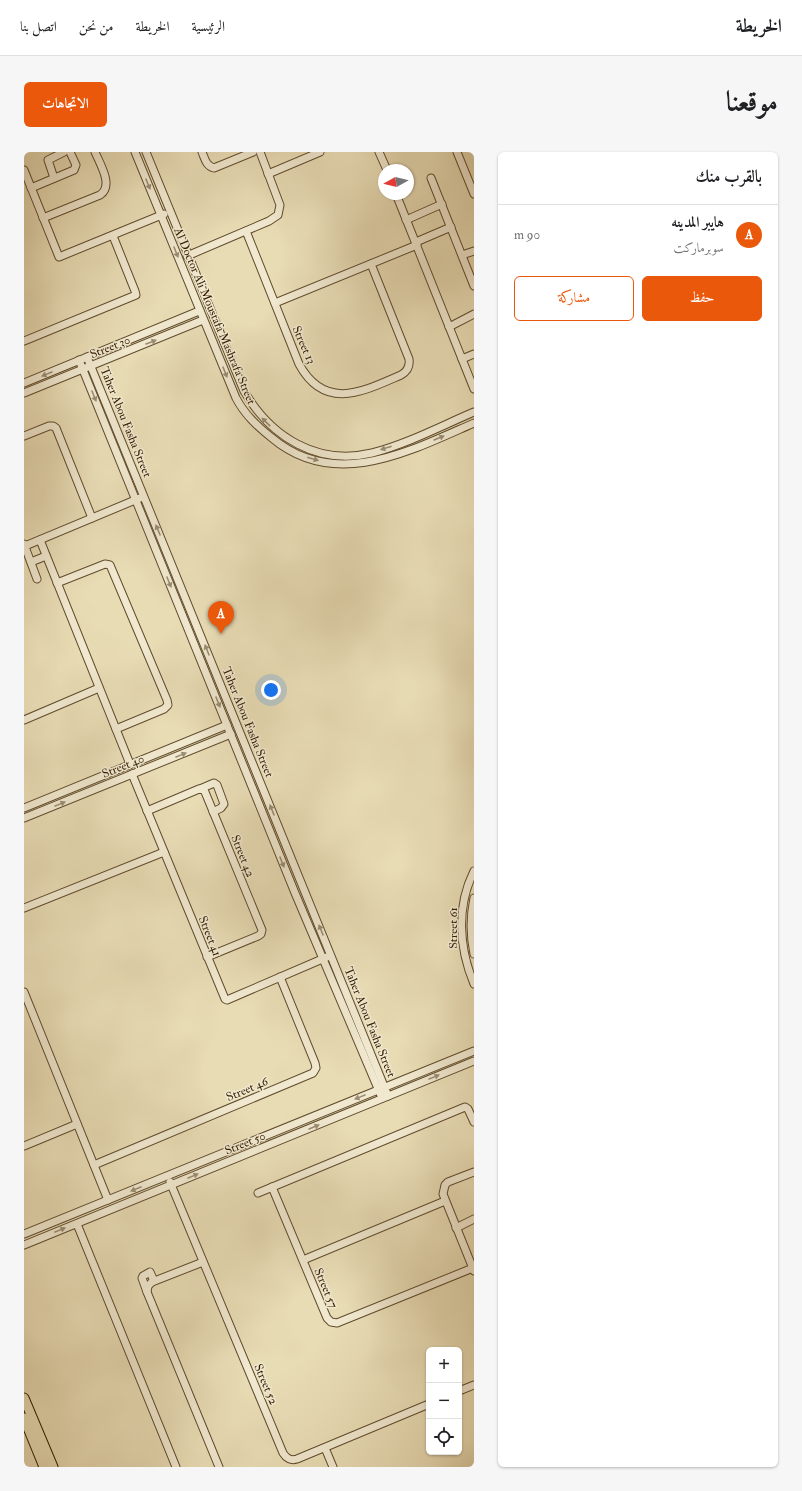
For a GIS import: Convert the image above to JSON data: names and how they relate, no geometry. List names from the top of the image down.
{
  "streets": {
    "street": [
      "Al Doctor Ali Moustafa Mashrafa Street",
      "Street 13",
      "Street 30",
      "Taher Abou Fasha Street",
      "Street 40",
      "Street 42",
      "Street 61",
      "Street 41",
      "Street 46",
      "Street 50",
      "Street 57",
      "Street 52"
    ]
  },
  "crossings": [
    ["Al Doctor Ali Moustafa Mashrafa Street", "Street 30"],
    ["Street 30", "Taher Abou Fasha Street"],
    ["Taher Abou Fasha Street", "Street 40"],
    ["Taher Abou Fasha Street", "Street 41"],
    ["Taher Abou Fasha Street", "Street 50"],
    ["Street 40", "Street 41"],
    ["Street 42", "Street 41"],
    ["Street 41", "Street 46"],
    ["Street 50", "Street 52"]
  ],
  "north": "left",
  "page": {
    "header": "الخريطة",
    "nav": [
      "الرئيسية",
      "الخريطة",
      "من نحن",
      "اتصل بنا"
    ],
    "title": "موقعنا",
    "buttons": [
      "الاتجاهات",
      ["حفظ", "مشاركة"]
    ],
    "heading": "بالقرب منك",
    "list": [
      {
        "mark": "A",
        "name": "هايبر المدينه",
        "note": "سوبرماركت",
        "value": "90 m"
      }
    ],
    "pins": "A",
    "map_buttons": ["+", "−"]
  }
}
